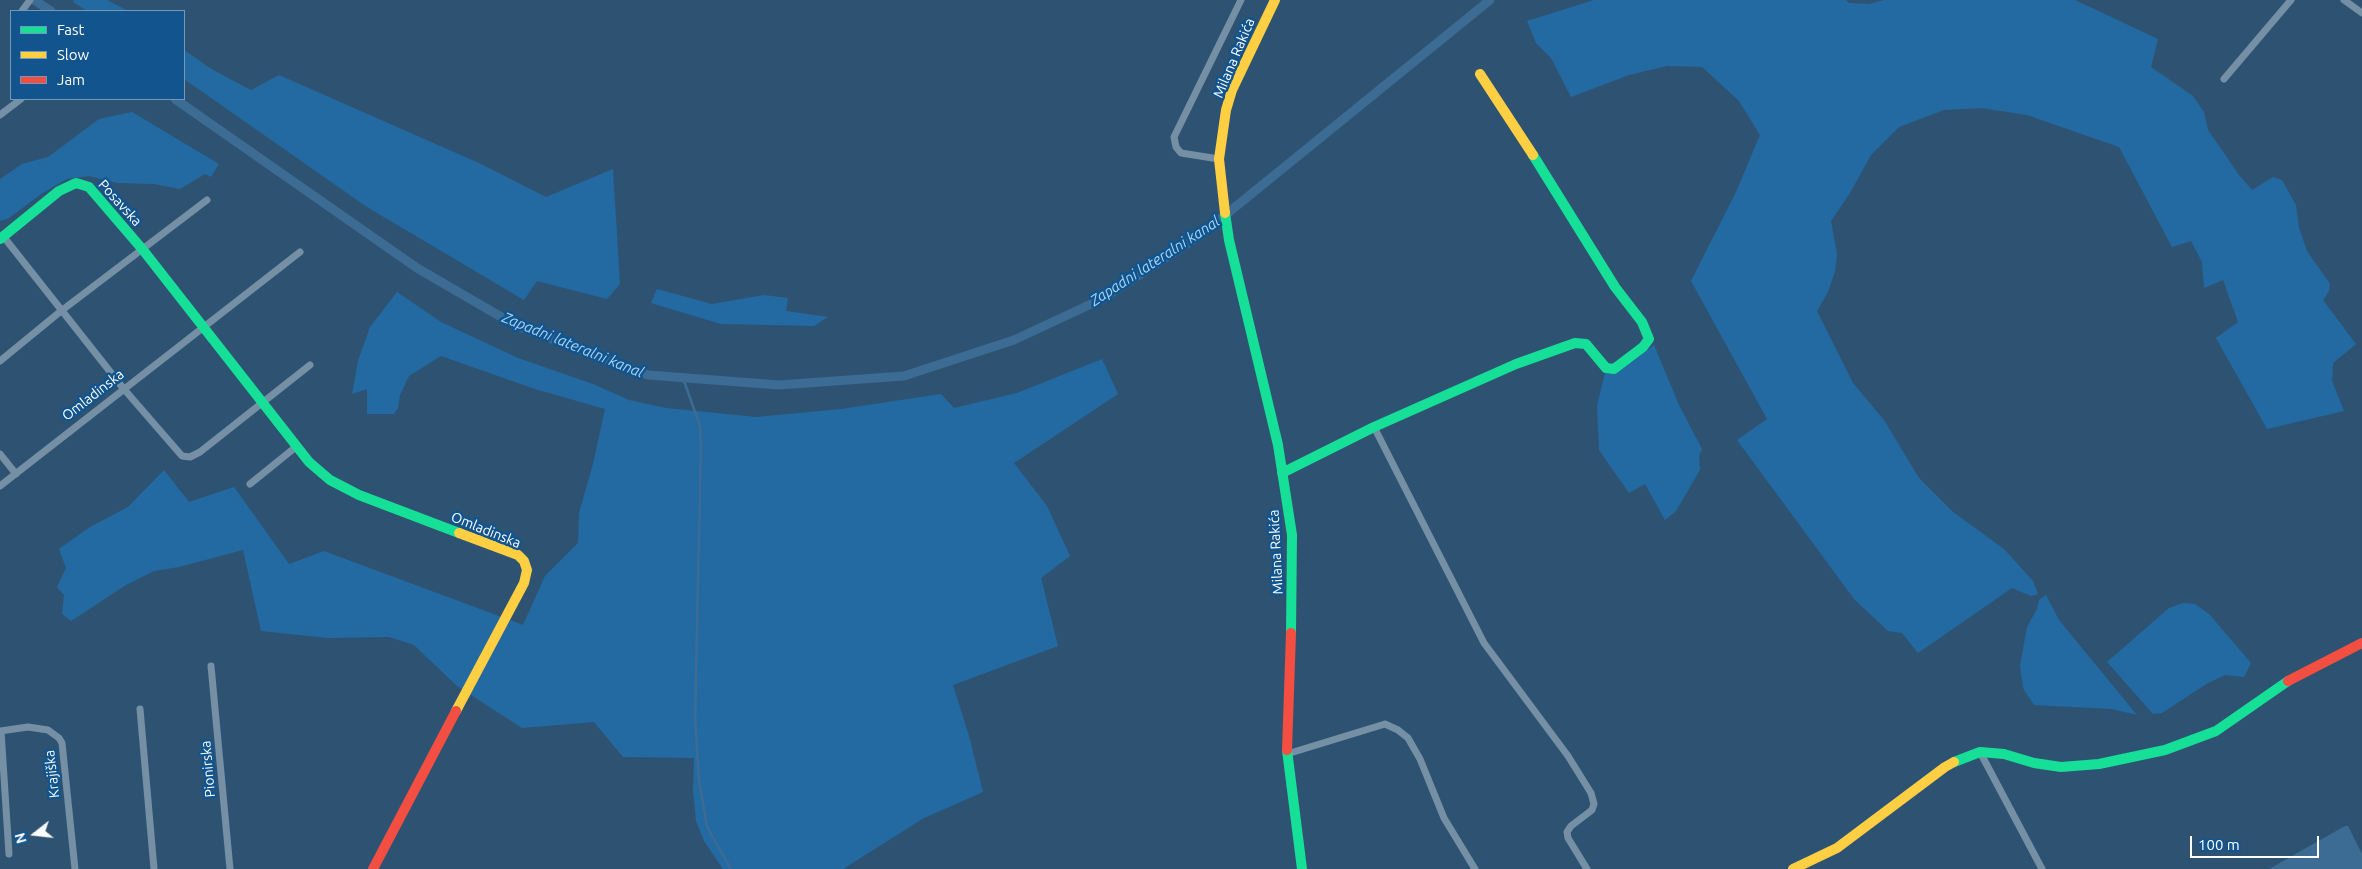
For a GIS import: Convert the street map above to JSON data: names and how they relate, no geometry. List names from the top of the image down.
{
  "streets": {
    "street": [
      "Milana Rakića",
      "Posavska",
      "Omladinska",
      "Pionirska",
      "Krajiška"
    ]
  },
  "crossings": [
    ["Posavska", "Omladinska"]
  ],
  "water": ["Zapadni lateralni kanal"],
  "legend": ["Fast", "Slow", "Jam"],
  "scale_bar": "100 m",
  "north": "left"
}
